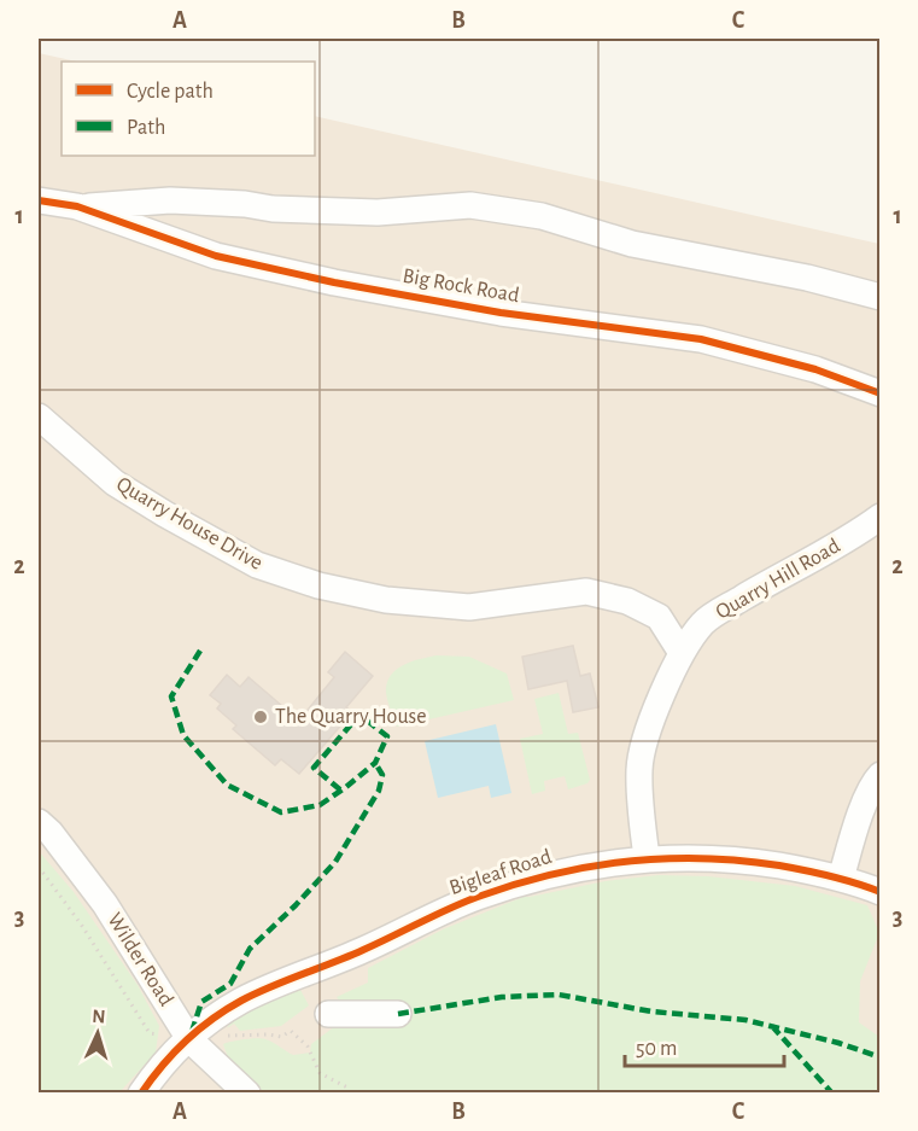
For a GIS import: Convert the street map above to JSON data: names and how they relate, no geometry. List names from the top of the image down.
{
  "streets": {
    "street": [
      "Big Rock Road",
      "Quarry House Drive",
      "Quarry Hill Road",
      "Bigleaf Road",
      "Wilder Road"
    ]
  },
  "crossings": [
    ["Quarry House Drive", "Quarry Hill Road"],
    ["Quarry Hill Road", "Bigleaf Road"],
    ["Bigleaf Road", "Wilder Road"]
  ],
  "places": ["The Quarry House"],
  "legend": ["Cycle path", "Path"],
  "scale_bar": "50 m",
  "north": "top",
  "grid": {
    "columns": ["A", "B", "C"],
    "rows": ["1", "2", "3"]
  }
}
